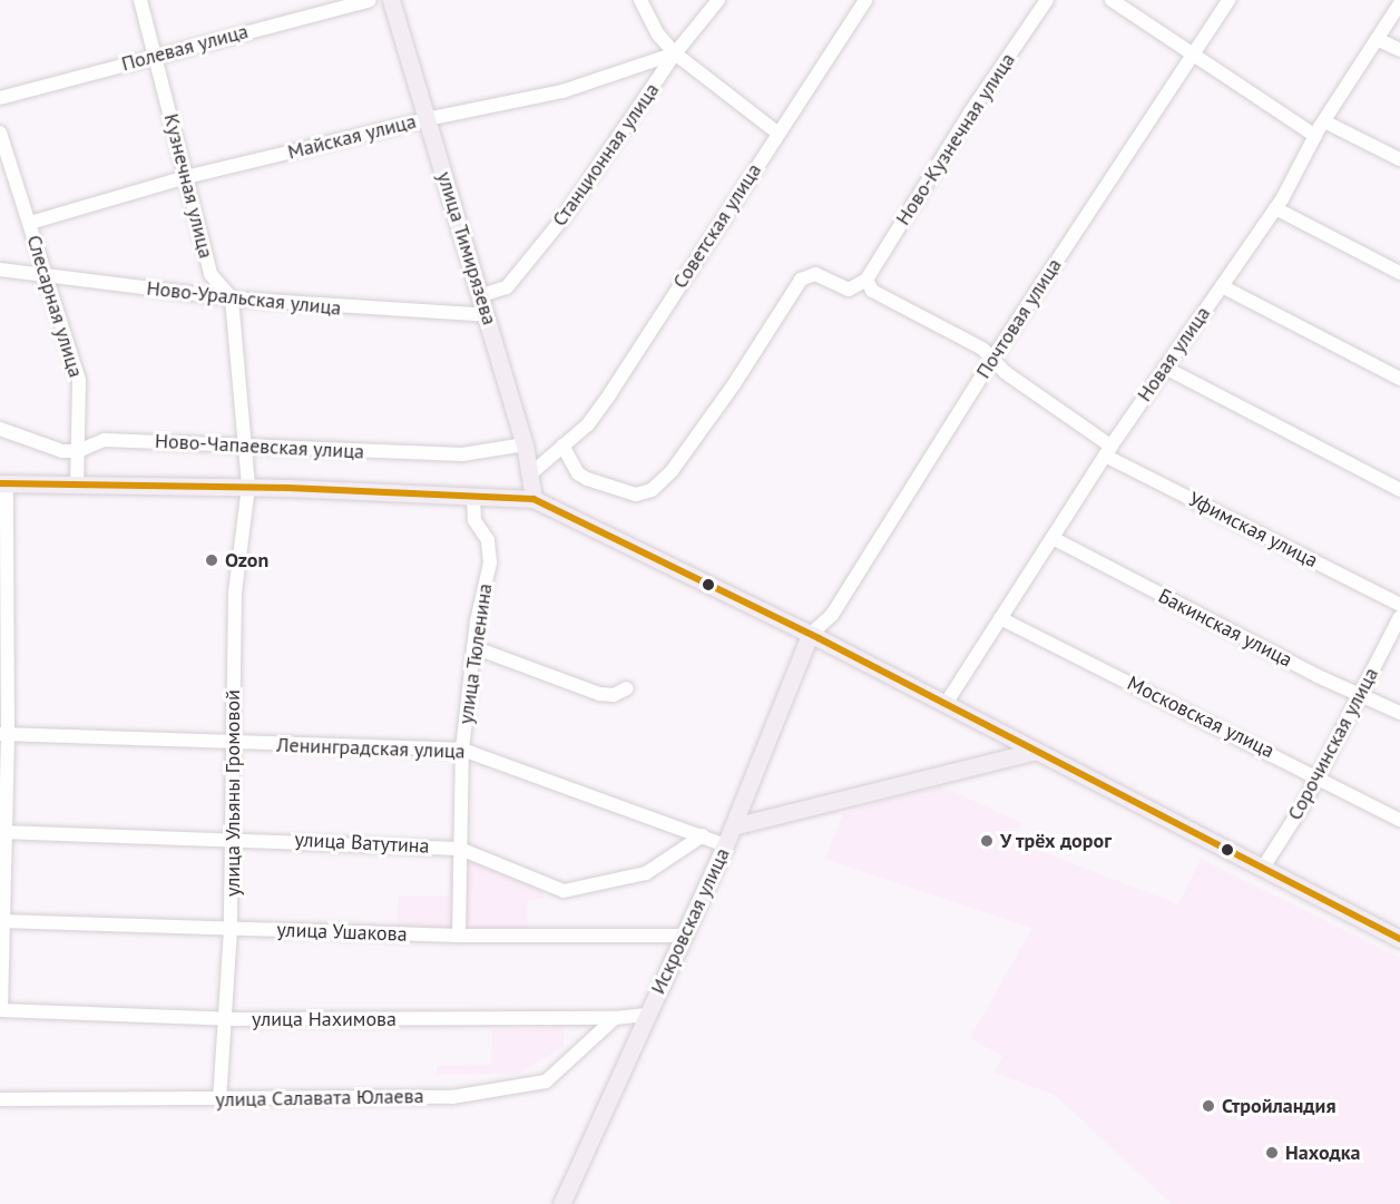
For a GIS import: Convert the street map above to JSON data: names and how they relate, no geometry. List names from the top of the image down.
{
  "streets": {
    "main road": ["улица Тимирязева", "Искровская улица"],
    "street": [
      "Полевая улица",
      "Майская улица",
      "Ново-Кузнечная улица",
      "Станционная улица",
      "Кузнечная улица",
      "Советская улица",
      "Ново-Уральская улица",
      "Слесарная улица",
      "Почтовая улица",
      "Новая улица",
      "Ново-Чапаевская улица",
      "Уфимская улица",
      "Бакинская улица",
      "улица Тюленина",
      "Московская улица",
      "Сорочинская улица",
      "Ленинградская улица",
      "улица Ульяны Громовой",
      "улица Ватутина",
      "улица Ушакова",
      "улица Нахимова",
      "улица Салавата Юлаева"
    ]
  },
  "crossings": [
    ["Полевая улица", "Кузнечная улица"],
    ["Майская улица", "Станционная улица"],
    ["Майская улица", "Кузнечная улица"],
    ["Майская улица", "улица Тимирязева"],
    ["Майская улица", "Слесарная улица"],
    ["Ново-Кузнечная улица", "Уфимская улица"],
    ["Станционная улица", "улица Тимирязева"],
    ["Кузнечная улица", "Ново-Уральская улица"],
    ["Советская улица", "улица Тимирязева"],
    ["улица Тимирязева", "Ново-Уральская улица"],
    ["улица Тимирязева", "Ново-Чапаевская улица"],
    ["Ново-Уральская улица", "Слесарная улица"],
    ["Слесарная улица", "Ново-Чапаевская улица"],
    ["Почтовая улица", "Уфимская улица"],
    ["Почтовая улица", "Искровская улица"],
    ["Новая улица", "Уфимская улица"],
    ["Новая улица", "Бакинская улица"],
    ["Новая улица", "Московская улица"],
    ["Бакинская улица", "Сорочинская улица"],
    ["улица Тюленина", "Ленинградская улица"],
    ["улица Тюленина", "улица Ватутина"],
    ["улица Тюленина", "улица Ушакова"],
    ["Московская улица", "Сорочинская улица"],
    ["Ленинградская улица", "улица Ульяны Громовой"],
    ["Ленинградская улица", "улица Ватутина"],
    ["Ленинградская улица", "Искровская улица"],
    ["улица Ульяны Громовой", "улица Ватутина"],
    ["улица Ульяны Громовой", "улица Ушакова"],
    ["улица Ульяны Громовой", "улица Нахимова"],
    ["улица Ульяны Громовой", "улица Салавата Юлаева"],
    ["Искровская улица", "улица Ушакова"],
    ["Искровская улица", "улица Нахимова"],
    ["улица Нахимова", "улица Салавата Юлаева"]
  ],
  "places": [
    "Ozon",
    "У трёх дорог",
    "Стройландия",
    "Находка"
  ]
}
